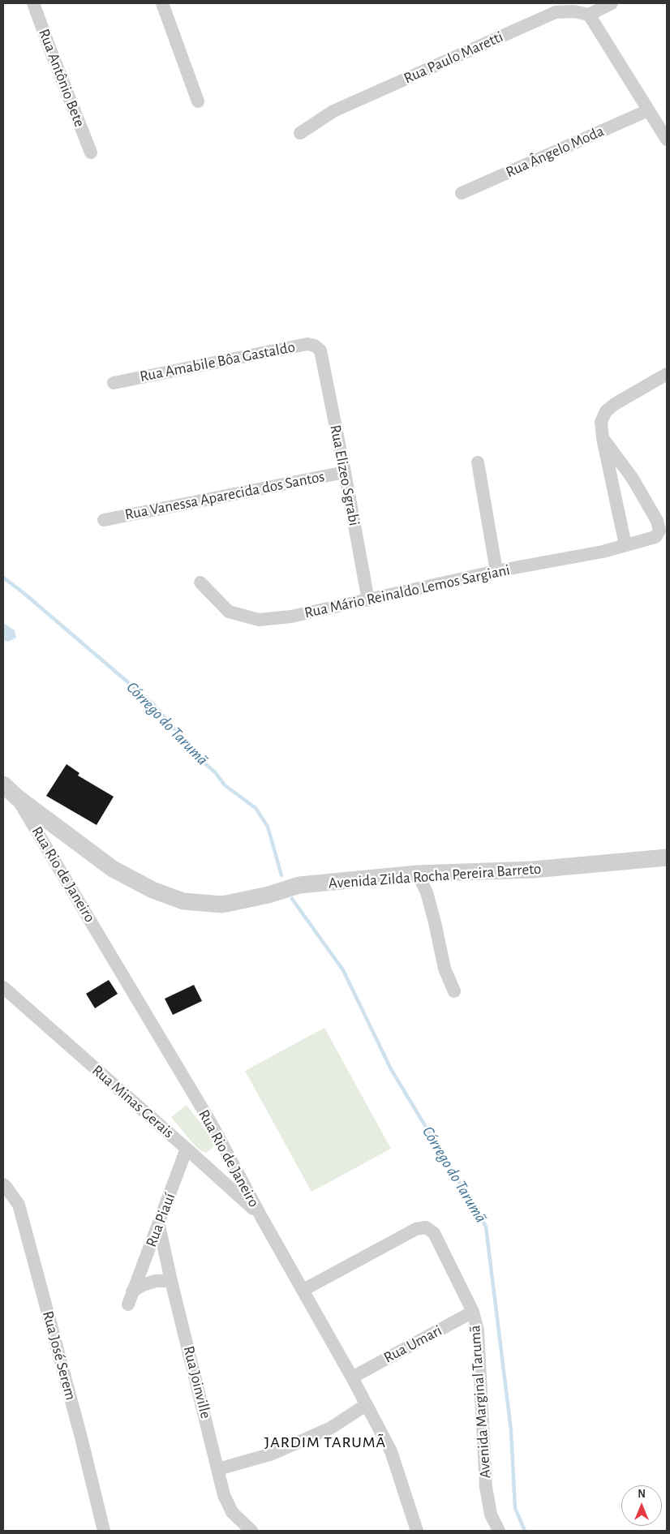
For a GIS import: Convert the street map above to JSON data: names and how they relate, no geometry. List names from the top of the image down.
{
  "streets": {
    "street": [
      "Rua Paulo Maretti",
      "Rua Antônio Bete",
      "Rua Ângelo Moda",
      "Rua Amabile Bôa Gastaldo",
      "Rua Elizeo Sgrabi",
      "Rua Vanessa Aparecida dos Santos",
      "Rua Mário Reinaldo Lemos Sargiani",
      "Rua Rio de Janeiro",
      "Avenida Zilda Rocha Pereira Barreto",
      "Rua Minas Gerais",
      "Rua Piauí",
      "Rua Umari",
      "Rua José Serem",
      "Rua Joinville",
      "Avenida Marginal Tarumã"
    ]
  },
  "crossings": [
    ["Rua Amabile Bôa Gastaldo", "Rua Elizeo Sgrabi"],
    ["Rua Elizeo Sgrabi", "Rua Vanessa Aparecida dos Santos"],
    ["Rua Elizeo Sgrabi", "Rua Mário Reinaldo Lemos Sargiani"],
    ["Rua Rio de Janeiro", "Avenida Zilda Rocha Pereira Barreto"],
    ["Rua Rio de Janeiro", "Rua Minas Gerais"],
    ["Rua Rio de Janeiro", "Rua Umari"],
    ["Rua Rio de Janeiro", "Avenida Marginal Tarumã"],
    ["Rua Minas Gerais", "Rua Piauí"],
    ["Rua Piauí", "Rua Joinville"],
    ["Rua Umari", "Avenida Marginal Tarumã"]
  ],
  "districts": ["JARDIM TARUMÃ"],
  "water": ["Córrego do Tarumã"],
  "north": "top"
}
